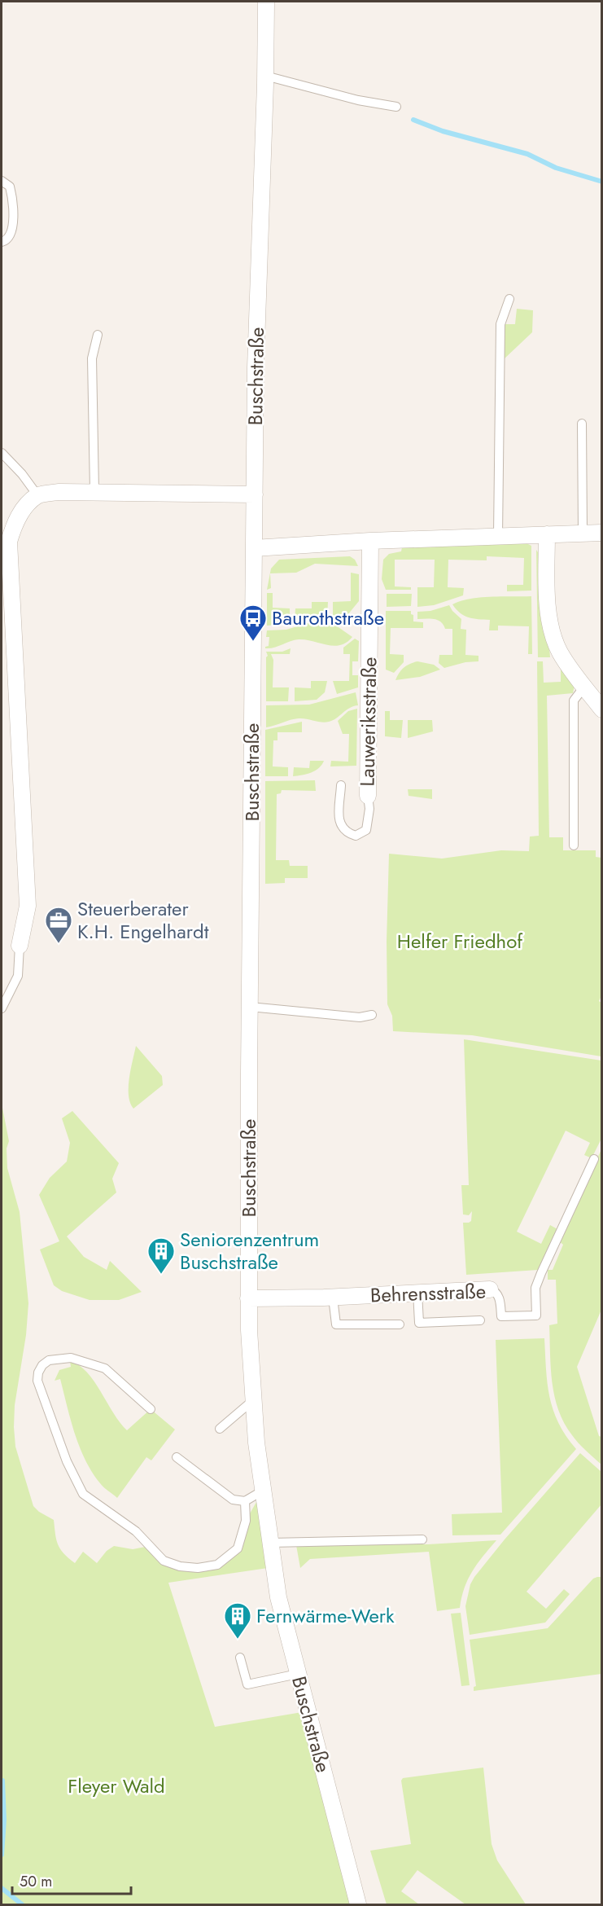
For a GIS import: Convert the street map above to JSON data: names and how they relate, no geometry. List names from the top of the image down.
{
  "streets": {
    "street": ["Buschstraße", "Lauweriksstraße", "Behrensstraße"]
  },
  "crossings": [
    ["Buschstraße", "Behrensstraße"]
  ],
  "parks": ["Helfer Friedhof", "Fleyer Wald"],
  "places": {
    "bus stop": ["Baurothstraße"],
    "office": ["Steuerberater K.H. Engelhardt"],
    "building": ["Seniorenzentrum Buschstraße", "Fernwärme-Werk"]
  },
  "scale_bar": "50 m"
}
